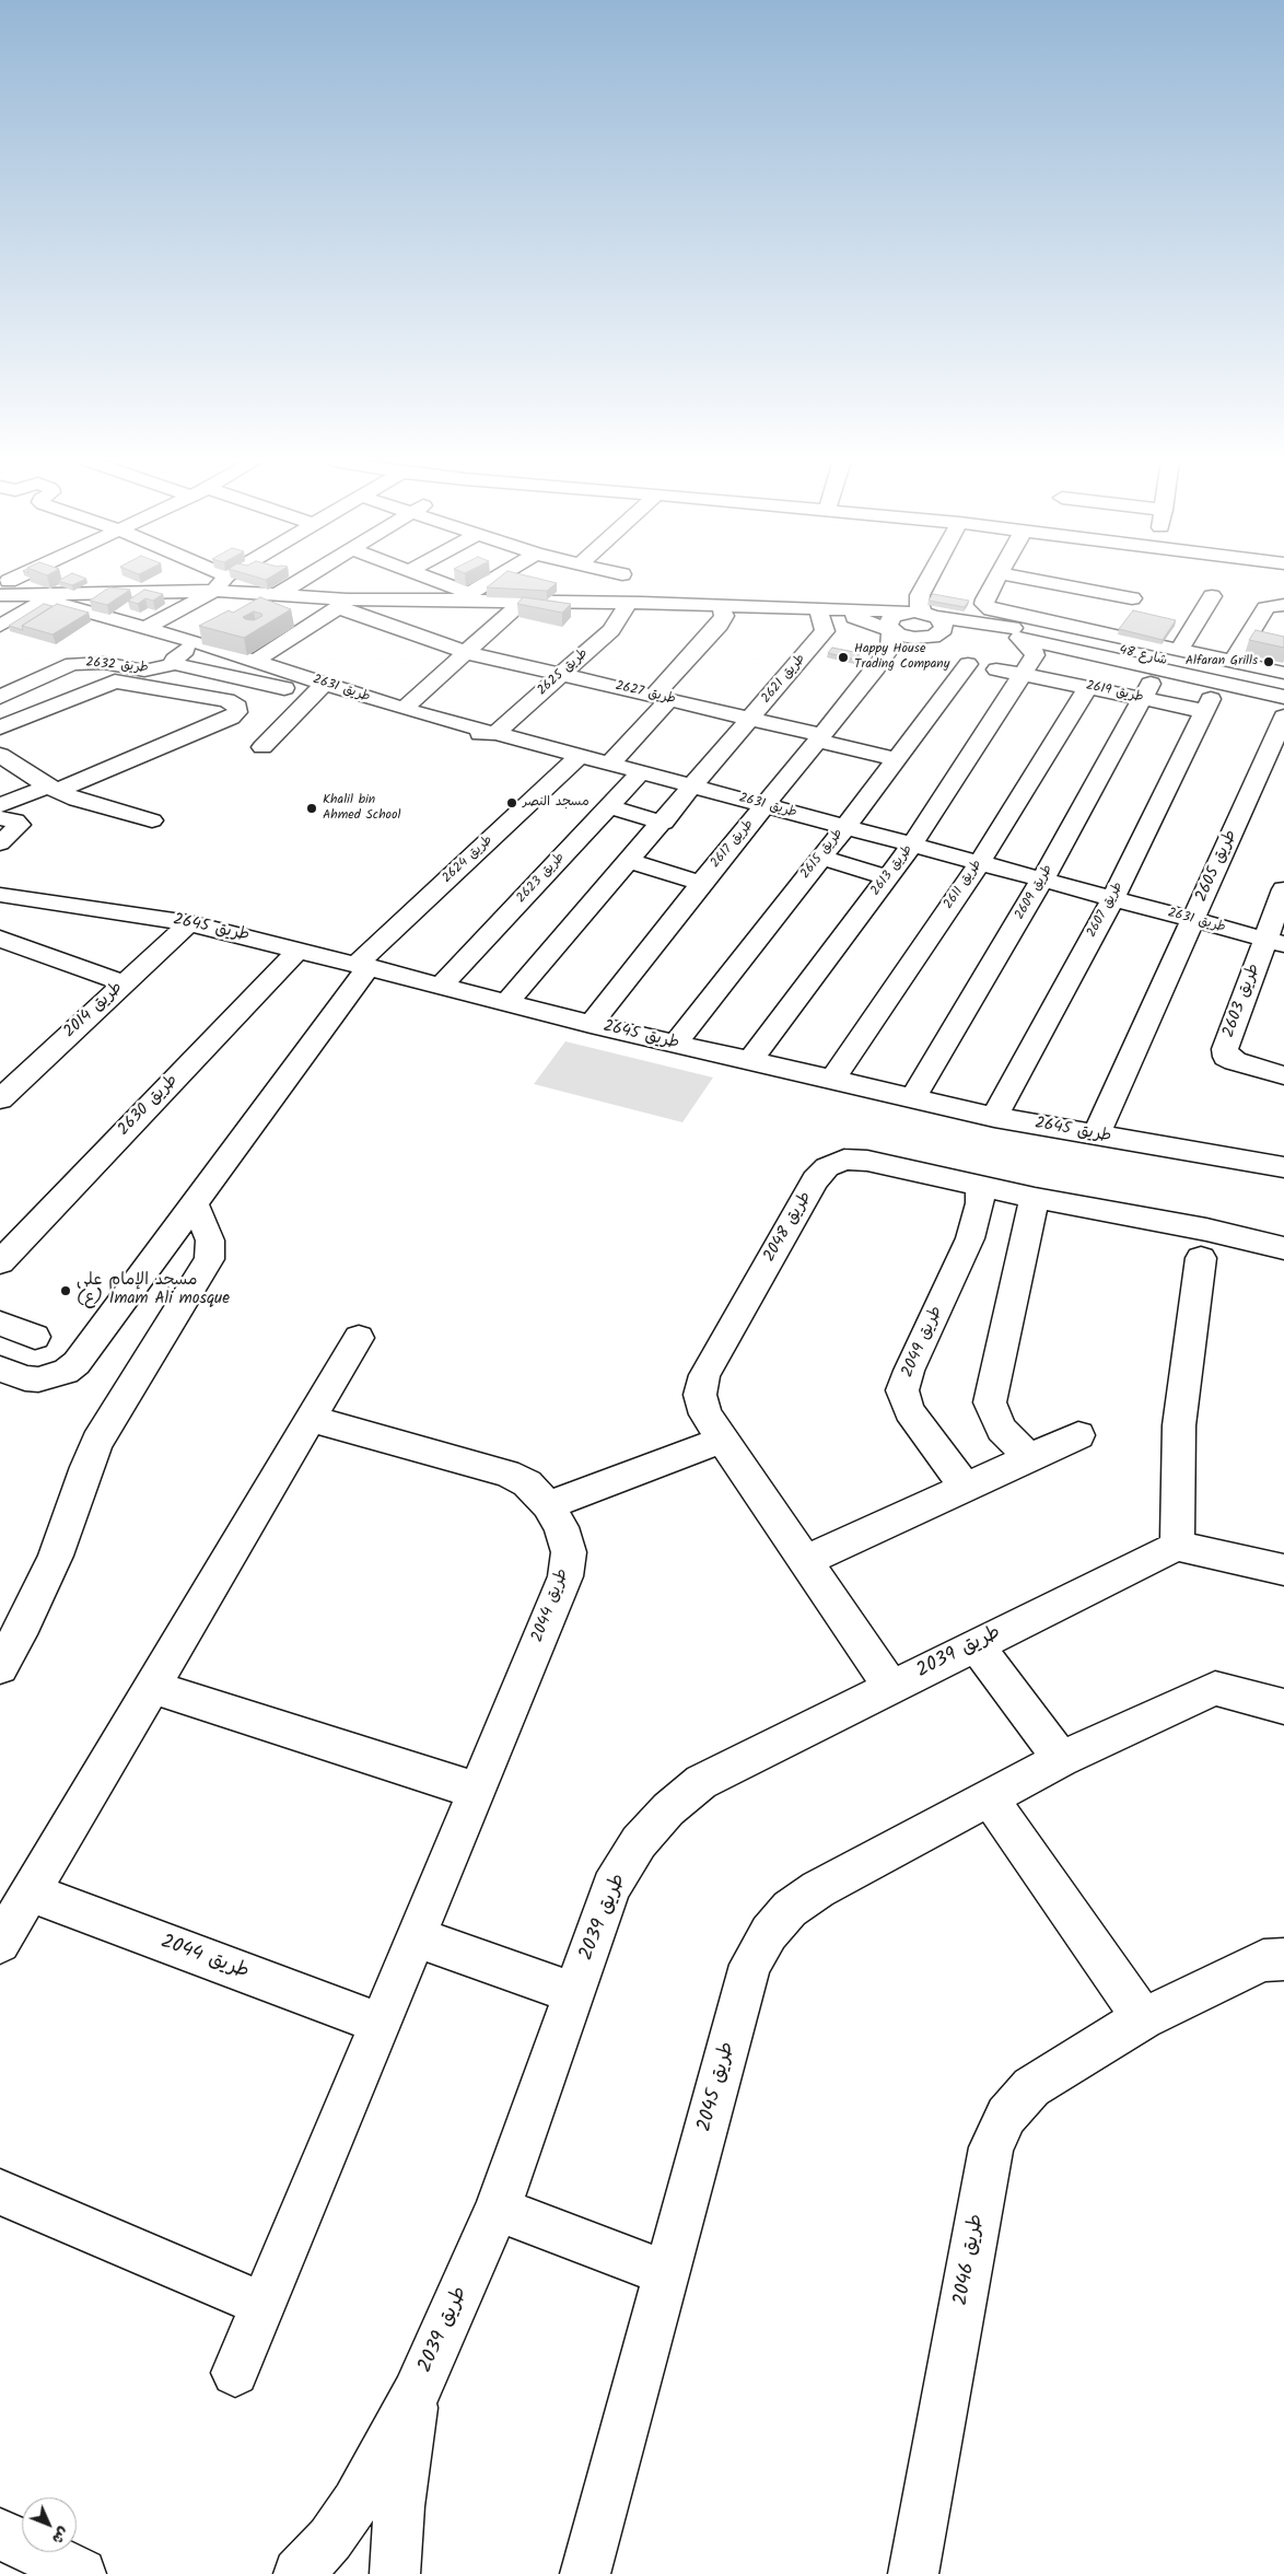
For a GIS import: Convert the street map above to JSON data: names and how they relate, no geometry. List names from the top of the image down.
{
  "streets": {
    "street": [
      "شارع 48",
      "طريق 2632",
      "طريق 2625",
      "طريق 2621",
      "طريق 2631",
      "طريق 2619",
      "طريق 2627",
      "طريق 2617",
      "طريق 2615",
      "طريق 2624",
      "طريق 2605",
      "طريق 2613",
      "طريق 2623",
      "طريق 2611",
      "طريق 2609",
      "طريق 2607",
      "طريق 2645",
      "طريق 2603",
      "طريق 2014",
      "طريق 2630",
      "طريق 2048",
      "طريق 2049",
      "طريق 2044",
      "طريق 2039",
      "طريق 2045",
      "طريق 2046"
    ]
  },
  "crossings": [
    ["شارع 48", "طريق 2625"],
    ["شارع 48", "طريق 2621"],
    ["شارع 48", "طريق 2631"],
    ["شارع 48", "طريق 2619"],
    ["شارع 48", "طريق 2627"],
    ["شارع 48", "طريق 2617"],
    ["شارع 48", "طريق 2607"],
    ["طريق 2625", "طريق 2631"],
    ["طريق 2625", "طريق 2627"],
    ["طريق 2621", "طريق 2627"],
    ["طريق 2631", "طريق 2617"],
    ["طريق 2631", "طريق 2615"],
    ["طريق 2631", "طريق 2624"],
    ["طريق 2631", "طريق 2605"],
    ["طريق 2631", "طريق 2613"],
    ["طريق 2631", "طريق 2623"],
    ["طريق 2631", "طريق 2611"],
    ["طريق 2631", "طريق 2609"],
    ["طريق 2631", "طريق 2607"],
    ["طريق 2631", "طريق 2603"],
    ["طريق 2619", "طريق 2613"],
    ["طريق 2619", "طريق 2611"],
    ["طريق 2619", "طريق 2609"],
    ["طريق 2619", "طريق 2607"],
    ["طريق 2627", "طريق 2617"],
    ["طريق 2627", "طريق 2615"],
    ["طريق 2617", "طريق 2645"],
    ["طريق 2615", "طريق 2645"],
    ["طريق 2624", "طريق 2645"],
    ["طريق 2605", "طريق 2645"],
    ["طريق 2613", "طريق 2645"],
    ["طريق 2623", "طريق 2645"],
    ["طريق 2611", "طريق 2645"],
    ["طريق 2609", "طريق 2645"],
    ["طريق 2607", "طريق 2645"],
    ["طريق 2645", "طريق 2014"],
    ["طريق 2645", "طريق 2630"],
    ["طريق 2048", "طريق 2049"],
    ["طريق 2048", "طريق 2039"]
  ],
  "places": [
    "Happy House Trading Company",
    "Alfaran Grills",
    "مسجد النصر",
    "Khalil bin Ahmed School",
    "مسجد الإمام علي (ع) Imam Ali mosque"
  ],
  "north": "bottom right"
}
